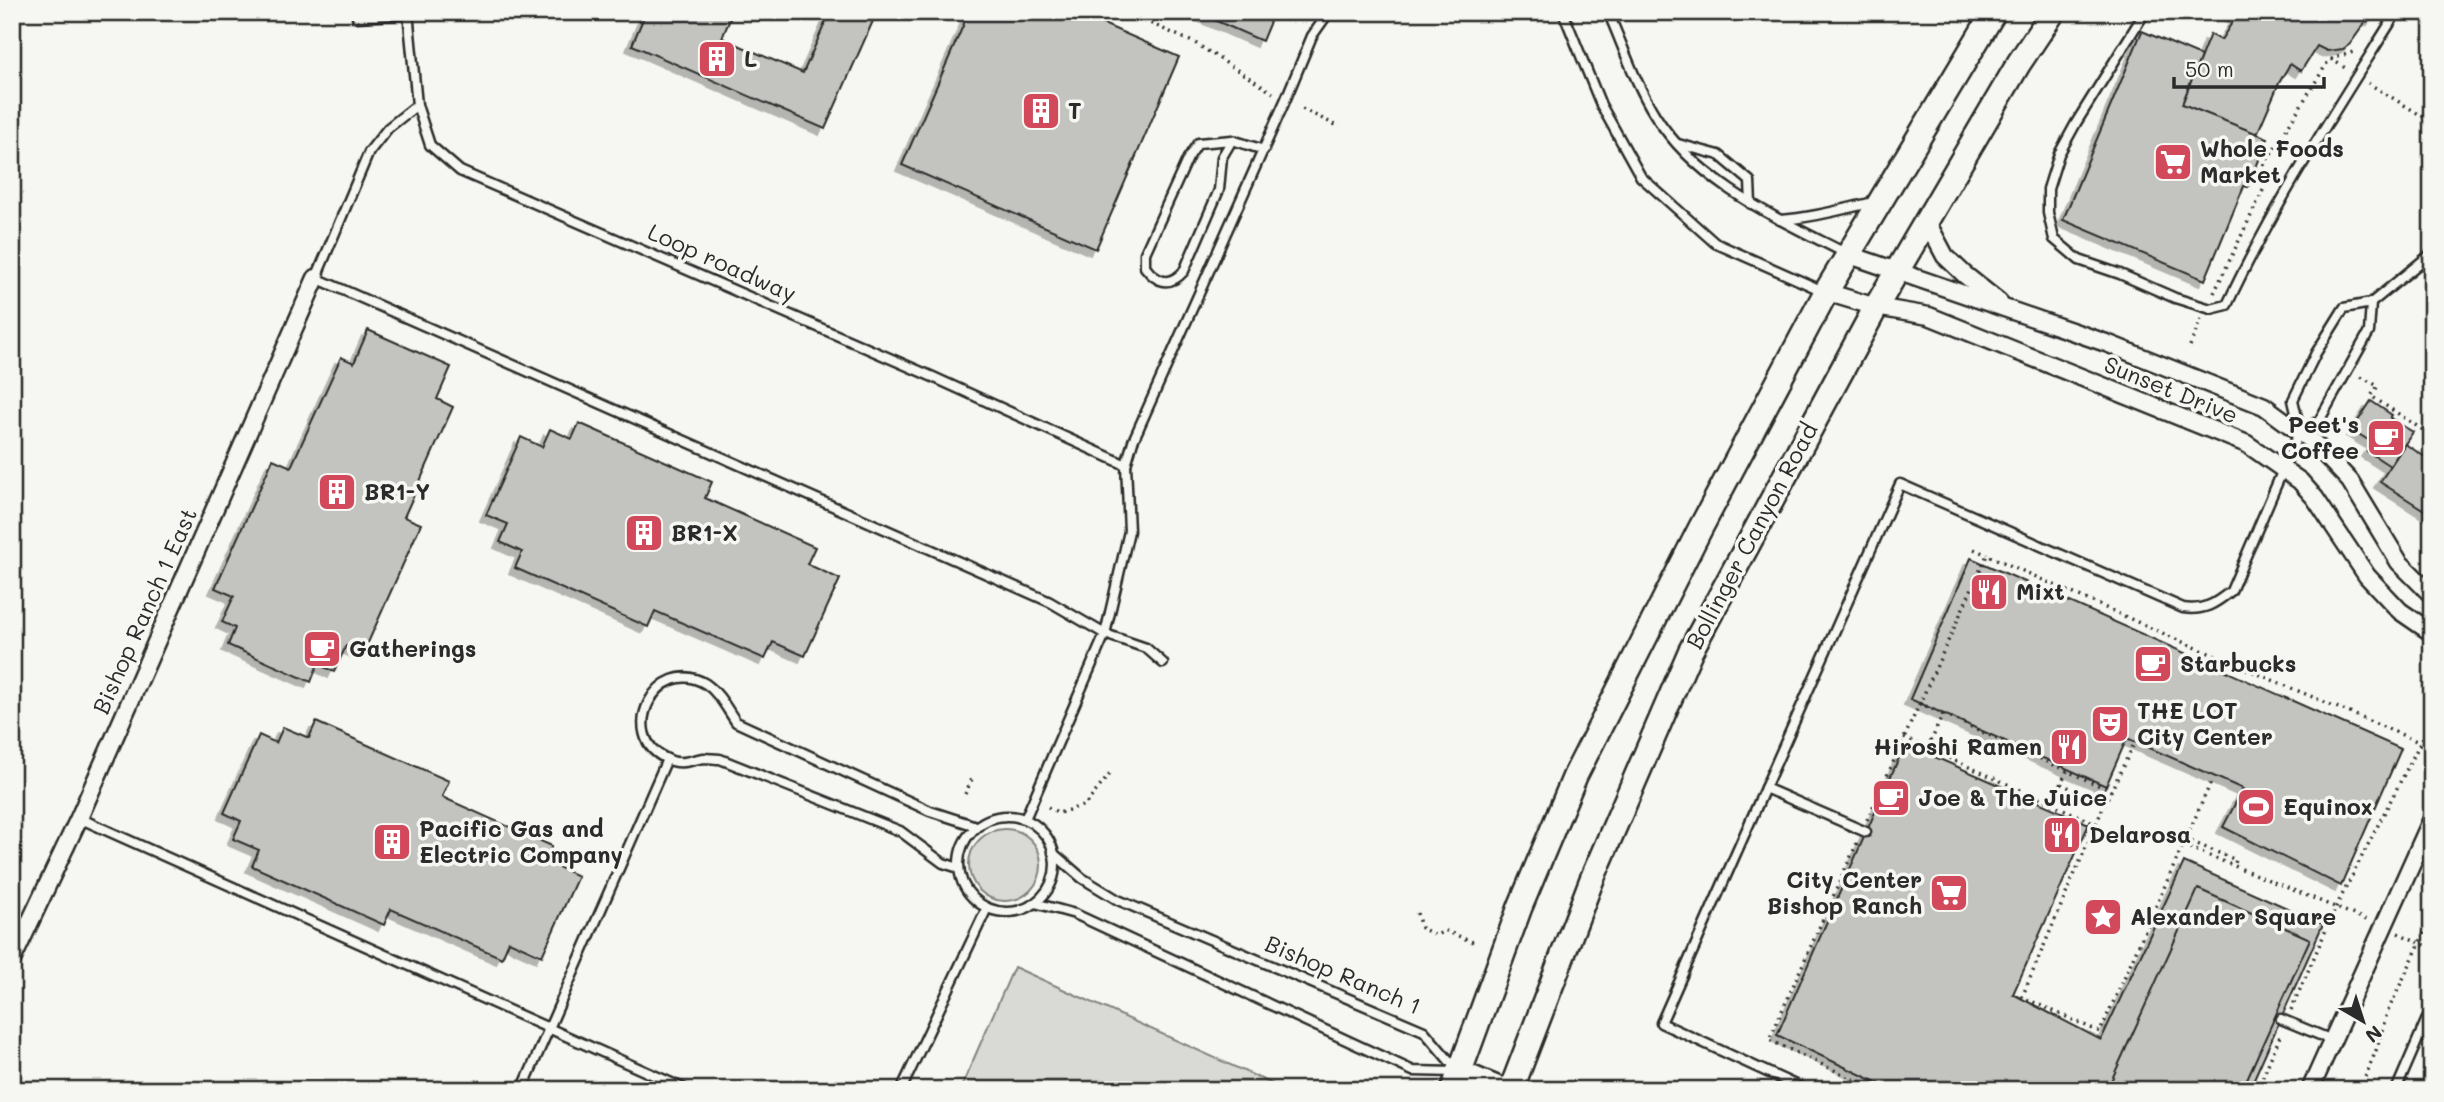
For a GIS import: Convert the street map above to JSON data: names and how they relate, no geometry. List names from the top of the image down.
{
  "streets": {
    "main road": ["Bollinger Canyon Road"],
    "street": ["Sunset Drive", "Bishop Ranch 1 East"],
    "lane": ["Loop roadway", "Bishop Ranch 1"]
  },
  "crossings": [
    ["Sunset Drive", "Bollinger Canyon Road"],
    ["Bollinger Canyon Road", "Bishop Ranch 1"]
  ],
  "places": {
    "building": [
      "L",
      "T",
      "BR1-Y",
      "BR1-X",
      "Pacific Gas and Electric Company"
    ],
    "supermarket": ["Whole Foods Market", "City Center Bishop Ranch"],
    "cafe": [
      "Peet's Coffee",
      "Gatherings",
      "Starbucks",
      "Joe & The Juice"
    ],
    "restaurant": ["Mixt", "Hiroshi Ramen", "Delarosa"],
    "theatre": ["THE LOT City Center"],
    "sports": ["Equinox"],
    "place": ["Alexander Square"]
  },
  "scale_bar": "50 m",
  "north": "bottom right"
}
